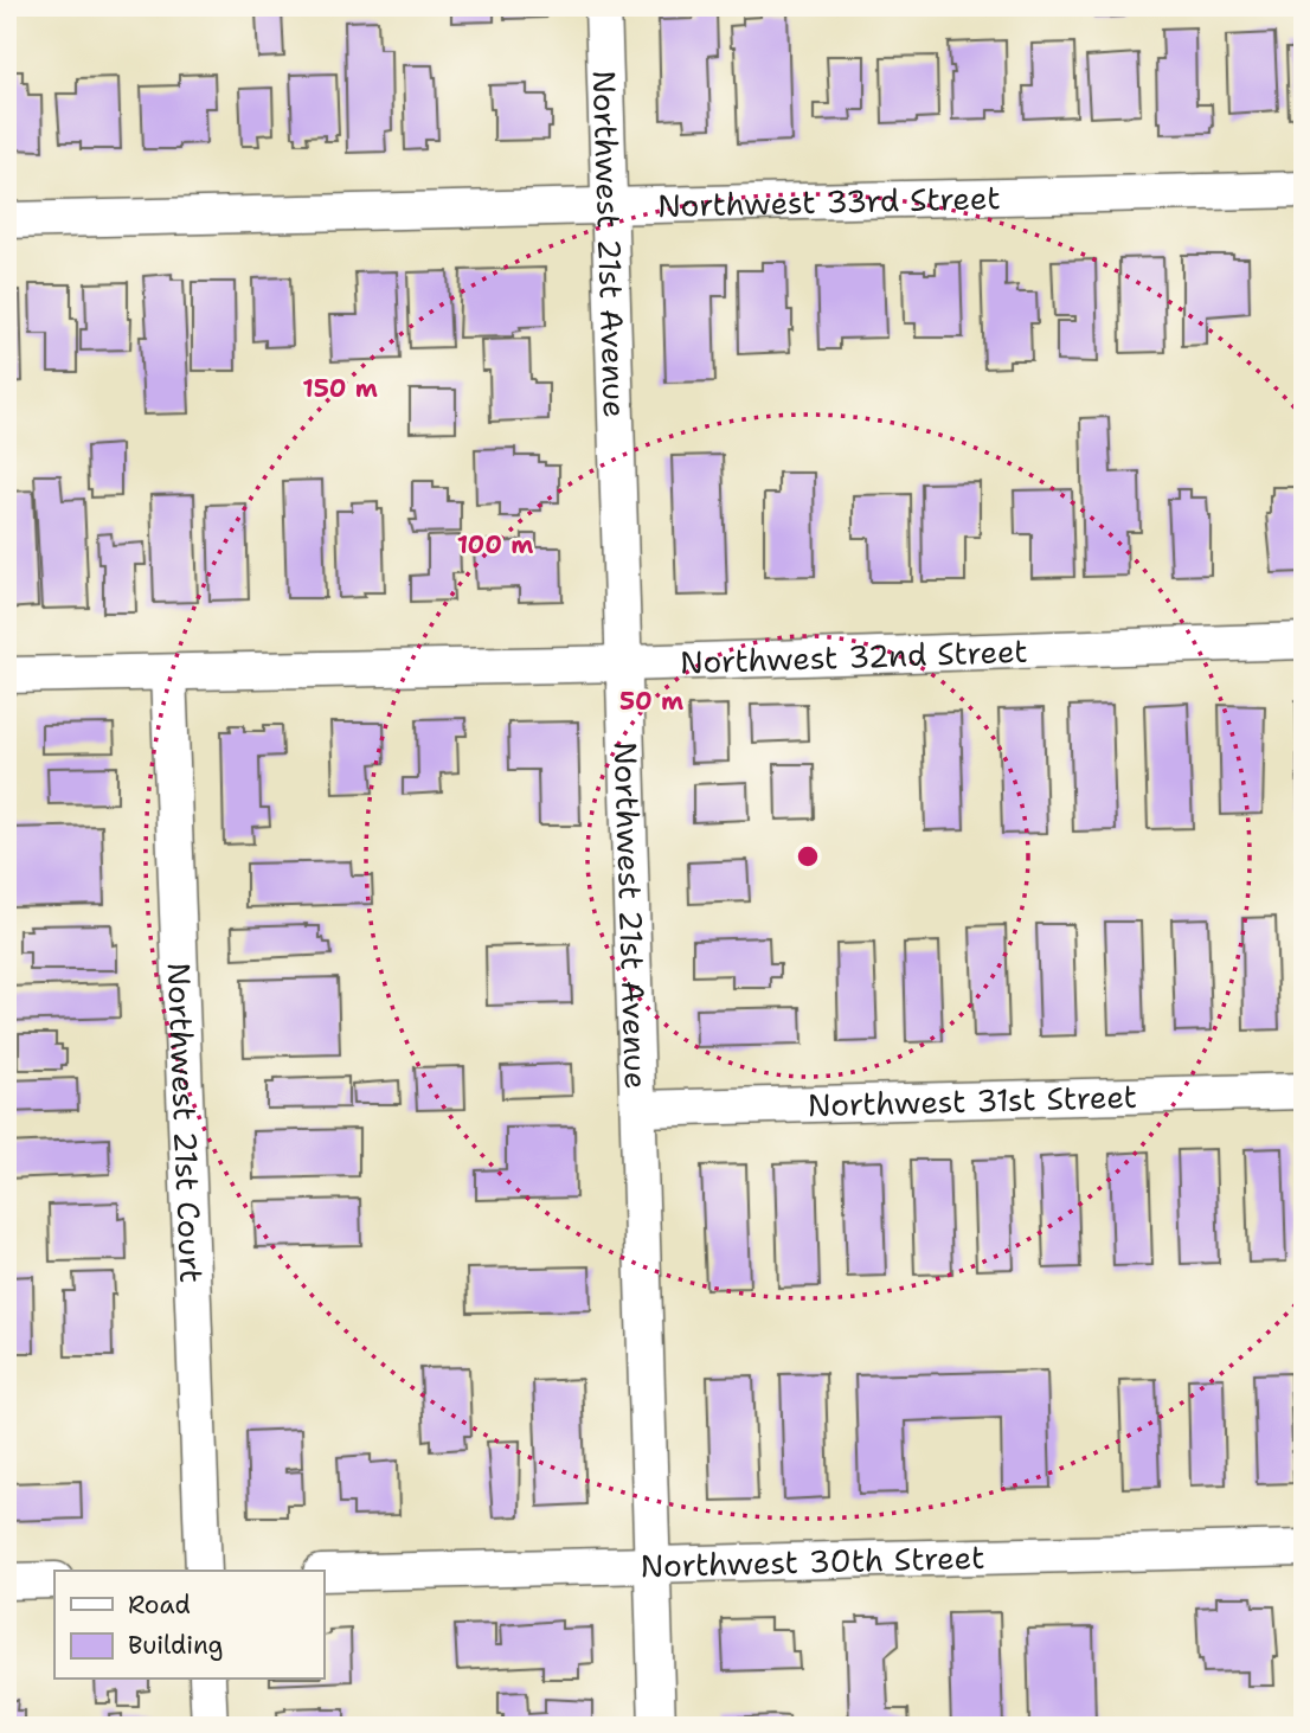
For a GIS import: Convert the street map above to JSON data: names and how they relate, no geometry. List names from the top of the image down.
{
  "streets": {
    "street": [
      "Northwest 33rd Street",
      "Northwest 21st Avenue",
      "Northwest 32nd Street",
      "Northwest 31st Street",
      "Northwest 21st Court",
      "Northwest 30th Street"
    ]
  },
  "crossings": [
    ["Northwest 33rd Street", "Northwest 21st Avenue"],
    ["Northwest 21st Avenue", "Northwest 32nd Street"],
    ["Northwest 21st Avenue", "Northwest 31st Street"],
    ["Northwest 21st Avenue", "Northwest 30th Street"],
    ["Northwest 32nd Street", "Northwest 21st Court"]
  ],
  "legend": ["Road", "Building"],
  "rings": ["150 m", "100 m", "50 m"]
}
